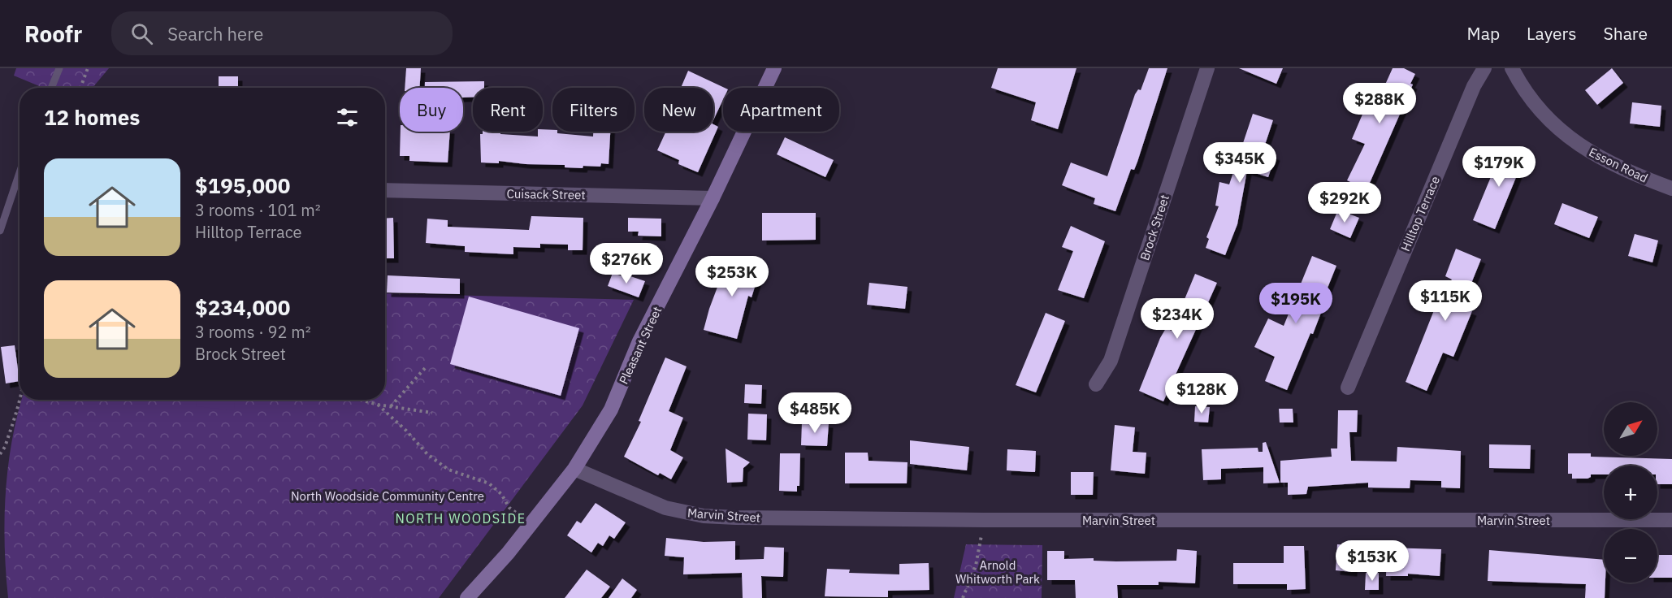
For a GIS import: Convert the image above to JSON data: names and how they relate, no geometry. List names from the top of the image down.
{
  "streets": {
    "main road": ["Pleasant Street"],
    "street": [
      "Esson Road",
      "Cuisack Street",
      "Hilltop Terrace",
      "Brock Street",
      "Marvin Street"
    ]
  },
  "crossings": [
    ["Cuisack Street", "Pleasant Street"],
    ["Pleasant Street", "Marvin Street"]
  ],
  "districts": ["NORTH WOODSIDE"],
  "parks": ["North Woodside Community Centre", "Arnold Whitworth Park"],
  "north": "top right",
  "page": {
    "header": "Roofr",
    "search": "Search here",
    "nav": ["Map", "Layers", "Share"],
    "price": [
      "$288K",
      "$345K",
      "$179K",
      "$292K",
      "$276K",
      "$253K",
      "$115K",
      "$195K",
      "$234K",
      "$128K",
      "$485K",
      "$153K"
    ],
    "chip": [
      "Buy",
      "Rent",
      "Filters",
      "New",
      "Apartment"
    ],
    "heading": "12 homes",
    "list": [
      {
        "name": "$195,000",
        "note": "3 rooms · 101 m² · Hilltop Terrace"
      },
      {
        "name": "$234,000",
        "note": "3 rooms · 92 m² · Brock Street"
      }
    ],
    "map_buttons": ["+", "−"]
  }
}
